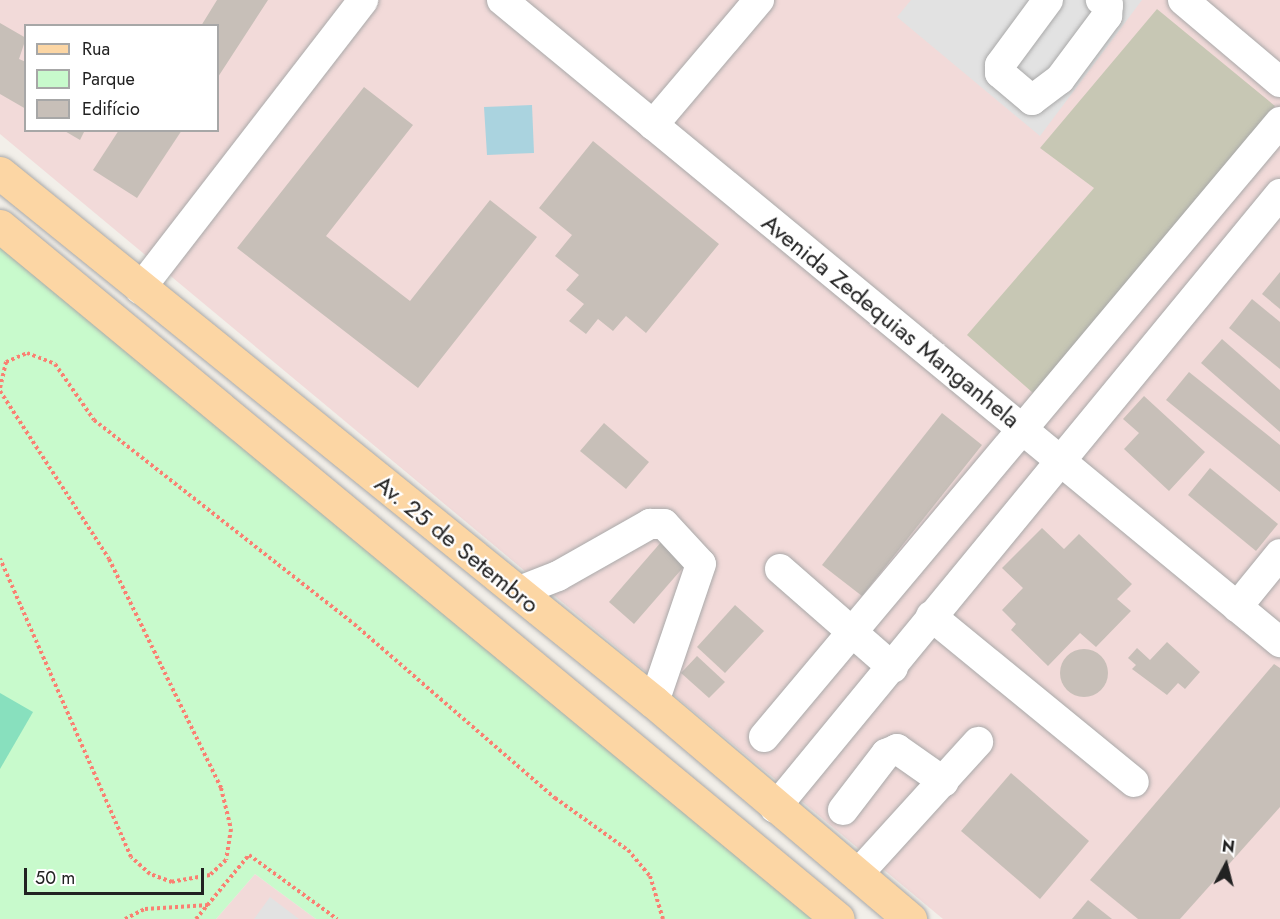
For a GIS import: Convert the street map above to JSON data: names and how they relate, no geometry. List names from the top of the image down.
{
  "streets": {
    "main road": ["Av. 25 de Setembro"],
    "street": ["Avenida Zedequias Manganhela"]
  },
  "legend": ["Rua", "Parque", "Edifício"],
  "scale_bar": "50 m",
  "north": "top"
}
